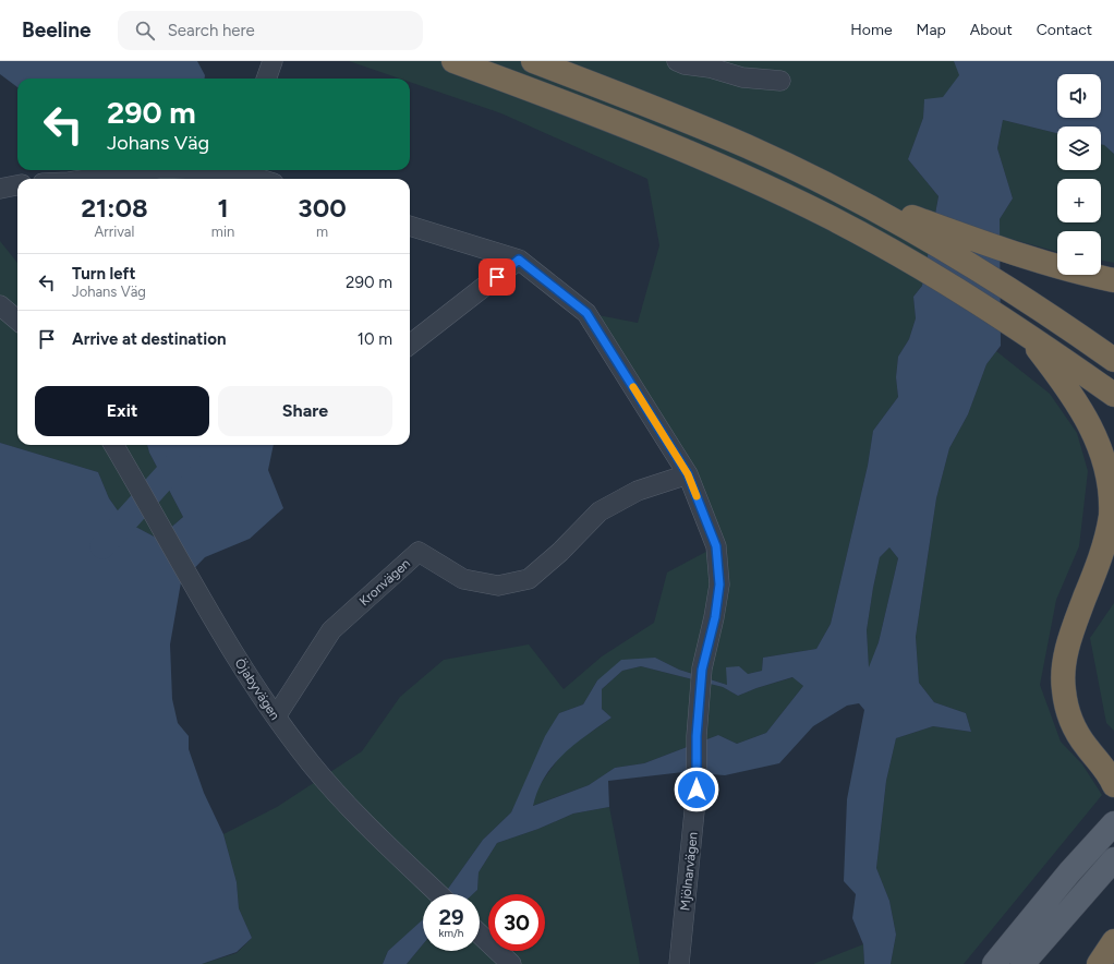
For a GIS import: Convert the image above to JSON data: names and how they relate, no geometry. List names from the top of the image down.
{
  "streets": {
    "street": ["Kronvägen", "Öjabyvägen", "Mjölnarvägen"]
  },
  "crossings": [
    ["Kronvägen", "Öjabyvägen"],
    ["Kronvägen", "Mjölnarvägen"]
  ],
  "page": {
    "header": "Beeline",
    "search": "Search here",
    "nav": [
      "Home",
      "Map",
      "About",
      "Contact"
    ],
    "map_buttons": ["+", "−"],
    "turn": ["290 m", "Johans Väg"],
    "eta": [
      "21:08",
      "Arrival",
      "1",
      "min",
      "300",
      "m"
    ],
    "list": [
      {
        "name": "Turn left",
        "note": "Johans Väg",
        "value": "290 m"
      },
      {
        "name": "Arrive at destination",
        "value": "10 m"
      }
    ],
    "buttons": ["Exit", "Share"],
    "speed": "29 km/h",
    "limit": "30"
  }
}
